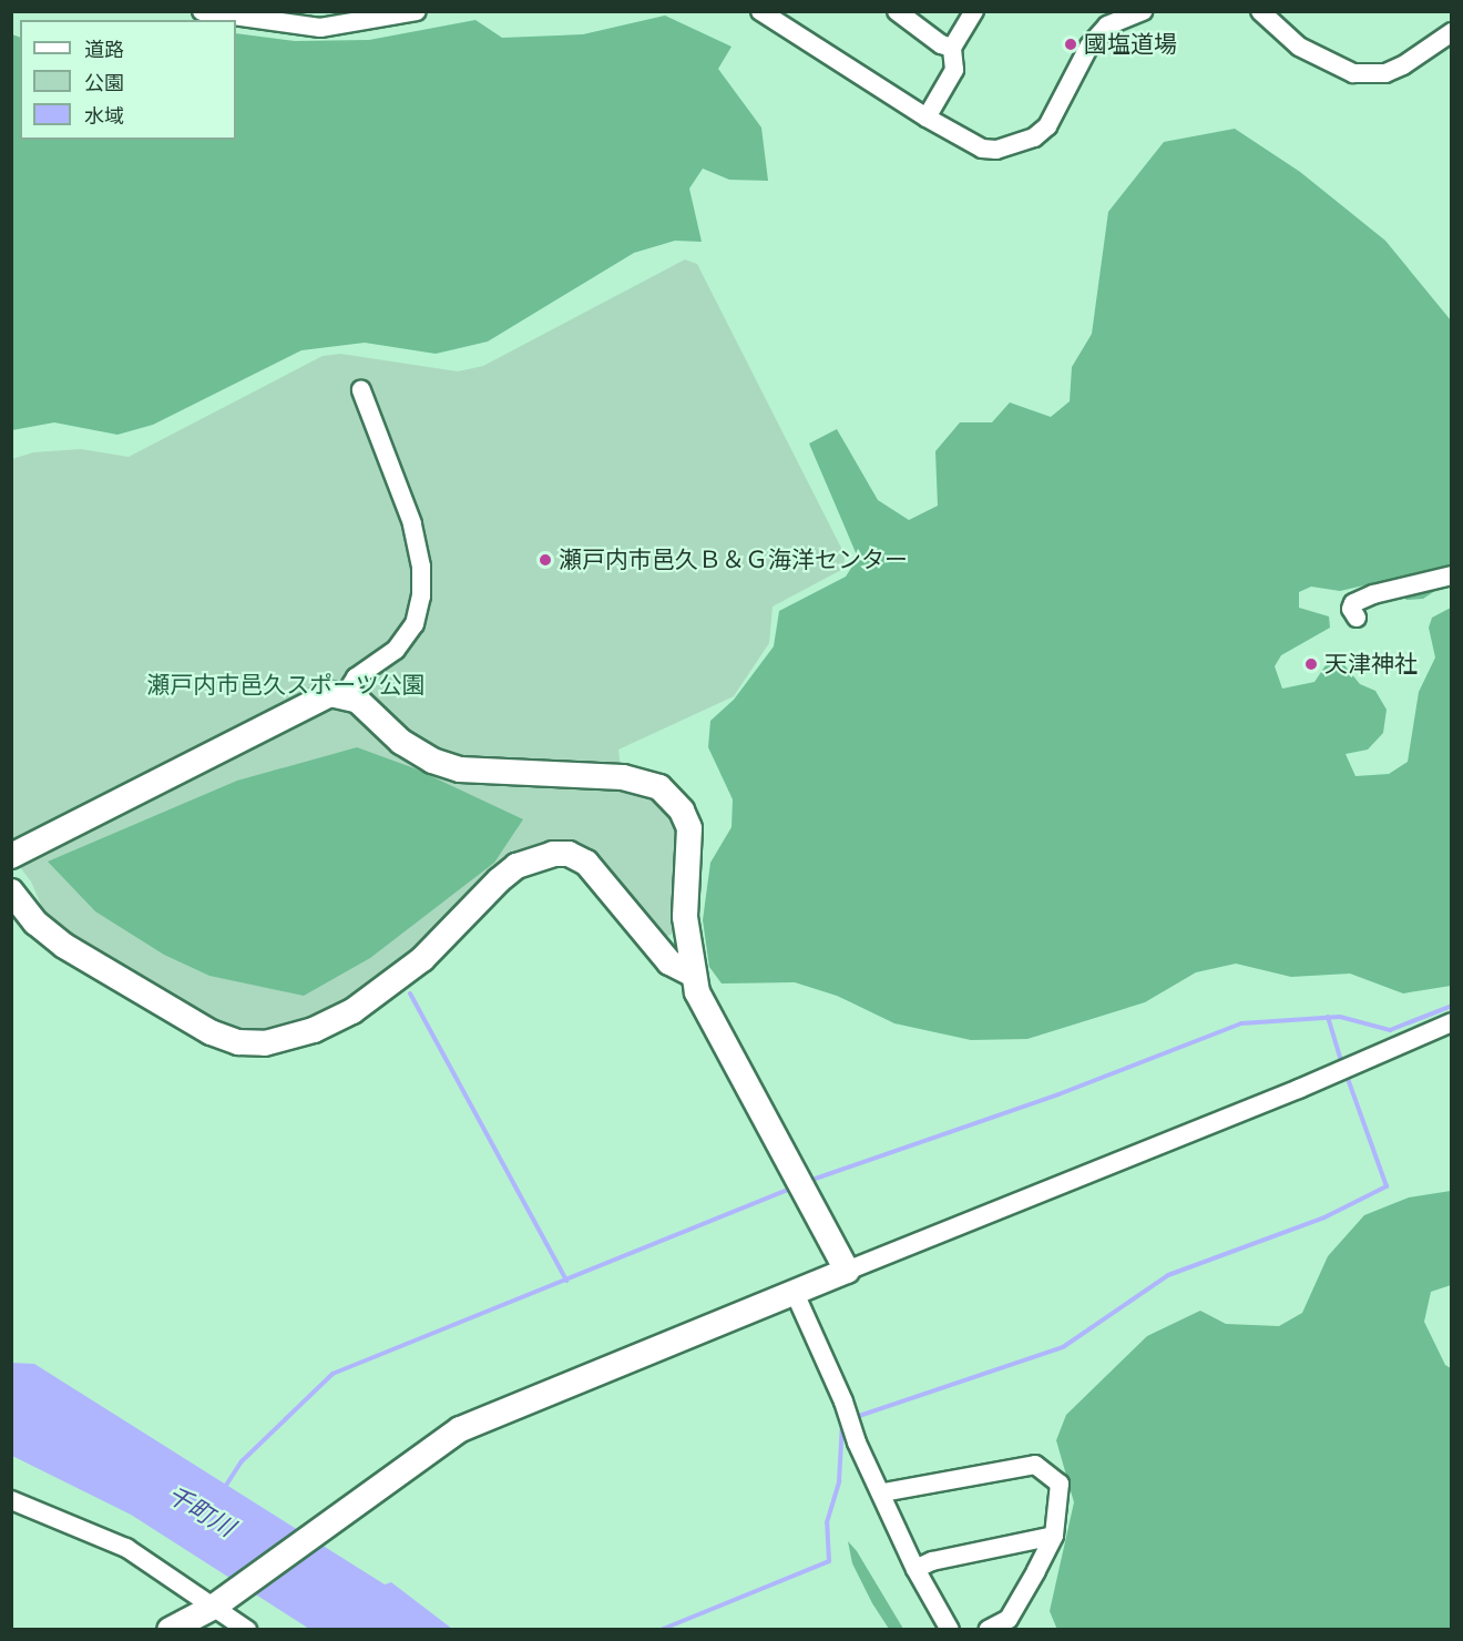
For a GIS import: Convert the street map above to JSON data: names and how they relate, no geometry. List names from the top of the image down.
{
  "water": ["千町川"],
  "parks": ["瀬戸内市邑久スポーツ公園"],
  "places": ["國塩道場", "瀬戸内市邑久Ｂ＆Ｇ海洋センター", "天津神社"],
  "legend": ["道路", "公園", "水域"]
}
